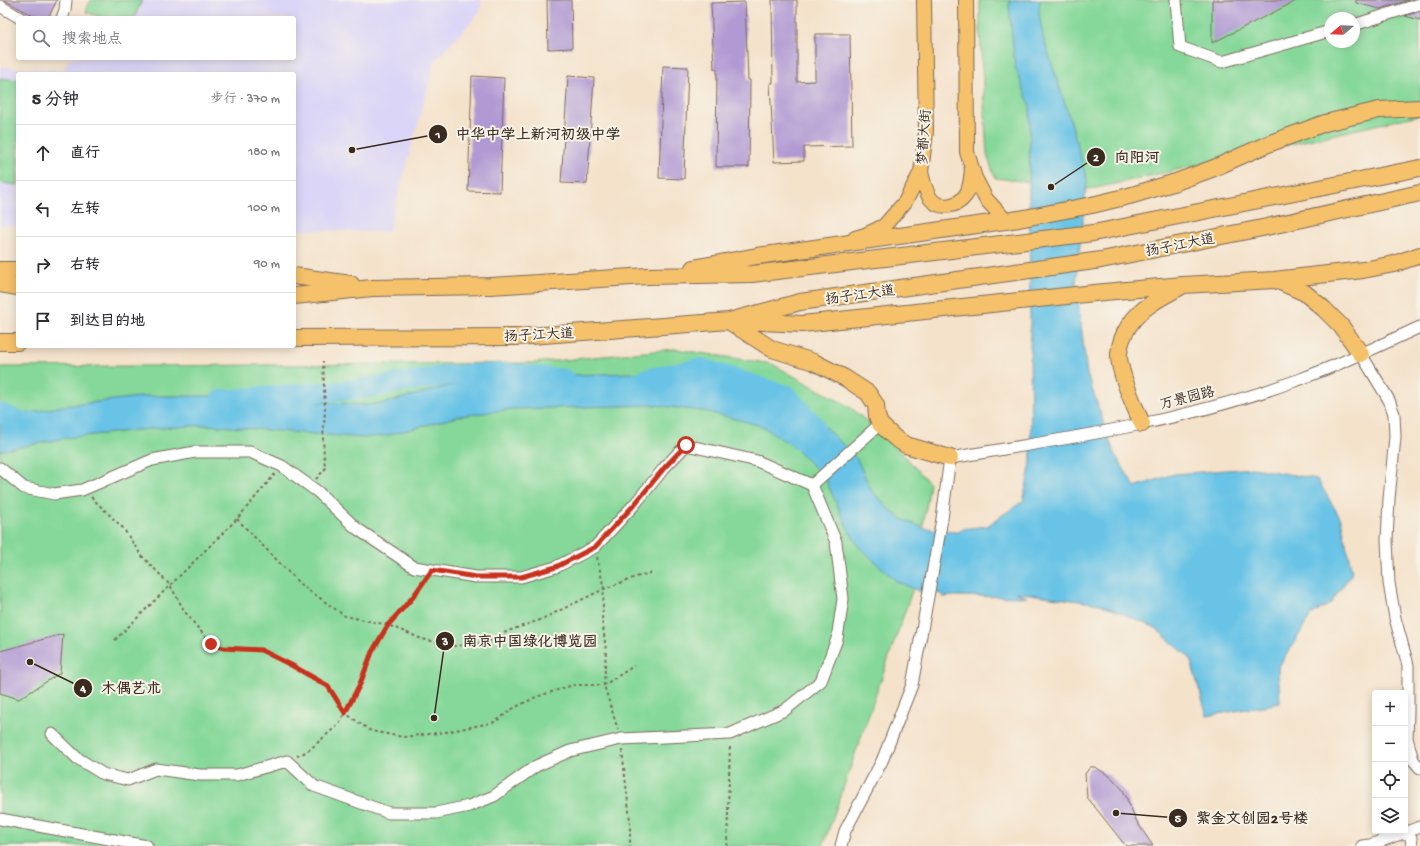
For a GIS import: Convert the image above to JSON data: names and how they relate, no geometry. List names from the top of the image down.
{
  "streets": {
    "highway": ["扬子江大道"],
    "main road": ["梦都大街"],
    "street": ["万景园路"]
  },
  "places": [
    "中华中学上新河初级中学",
    "向阳河",
    "木偶艺术",
    "南京中国绿化博览园",
    "紫金文创园2号楼"
  ],
  "north": "left",
  "page": {
    "search": "搜索地点",
    "heading": ["5 分钟", "步行 · 370 m"],
    "list": [
      ["直行", "180 m"],
      ["左转", "100 m"],
      ["右转", "90 m"],
      "到达目的地"
    ],
    "map_buttons": ["+", "−"]
  }
}
